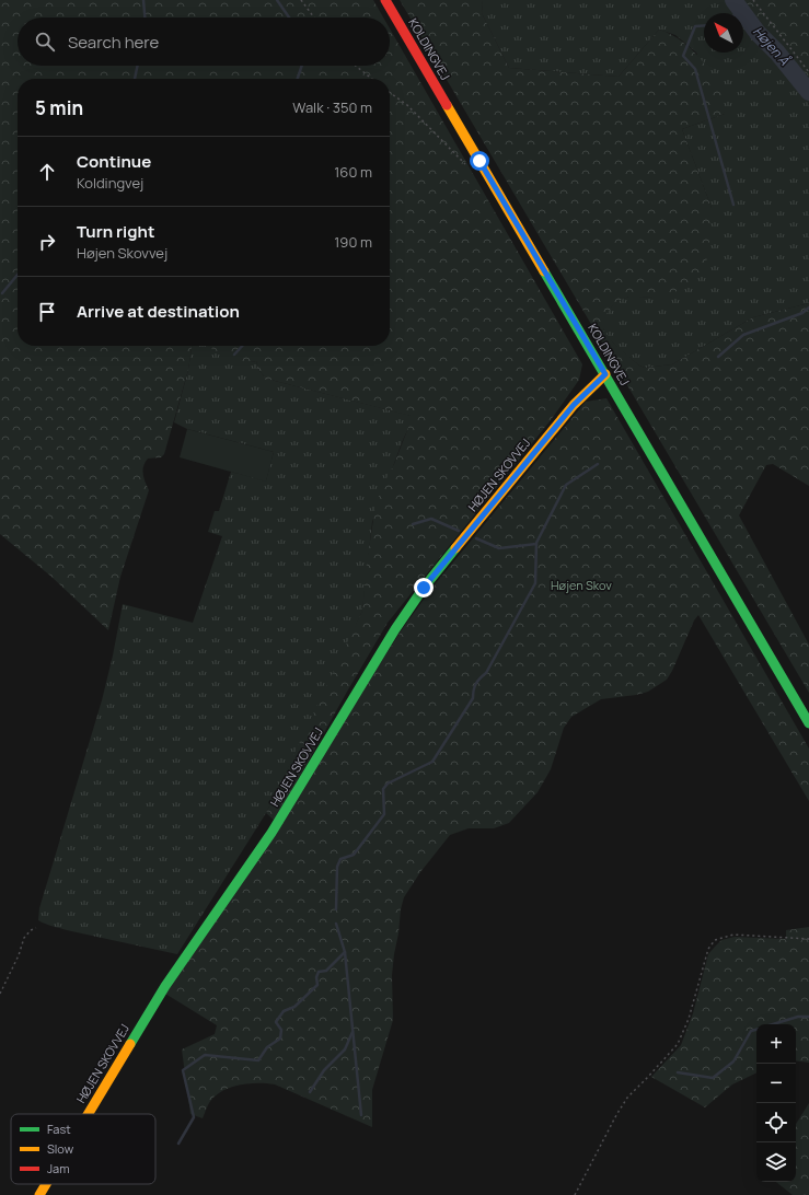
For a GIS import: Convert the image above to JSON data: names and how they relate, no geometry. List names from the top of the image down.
{
  "streets": {
    "street": ["KOLDINGVEJ", "HØJEN SKOVVEJ"]
  },
  "crossings": [
    ["KOLDINGVEJ", "HØJEN SKOVVEJ"]
  ],
  "water": ["Højen Å"],
  "parks": ["Højen Skov"],
  "legend": ["Fast", "Slow", "Jam"],
  "north": "top left",
  "page": {
    "search": "Search here",
    "heading": ["5 min", "Walk · 350 m"],
    "list": [
      ["Continue", "Koldingvej", "160 m"],
      ["Turn right", "Højen Skovvej", "190 m"],
      "Arrive at destination"
    ],
    "map_buttons": ["+", "−"]
  }
}
